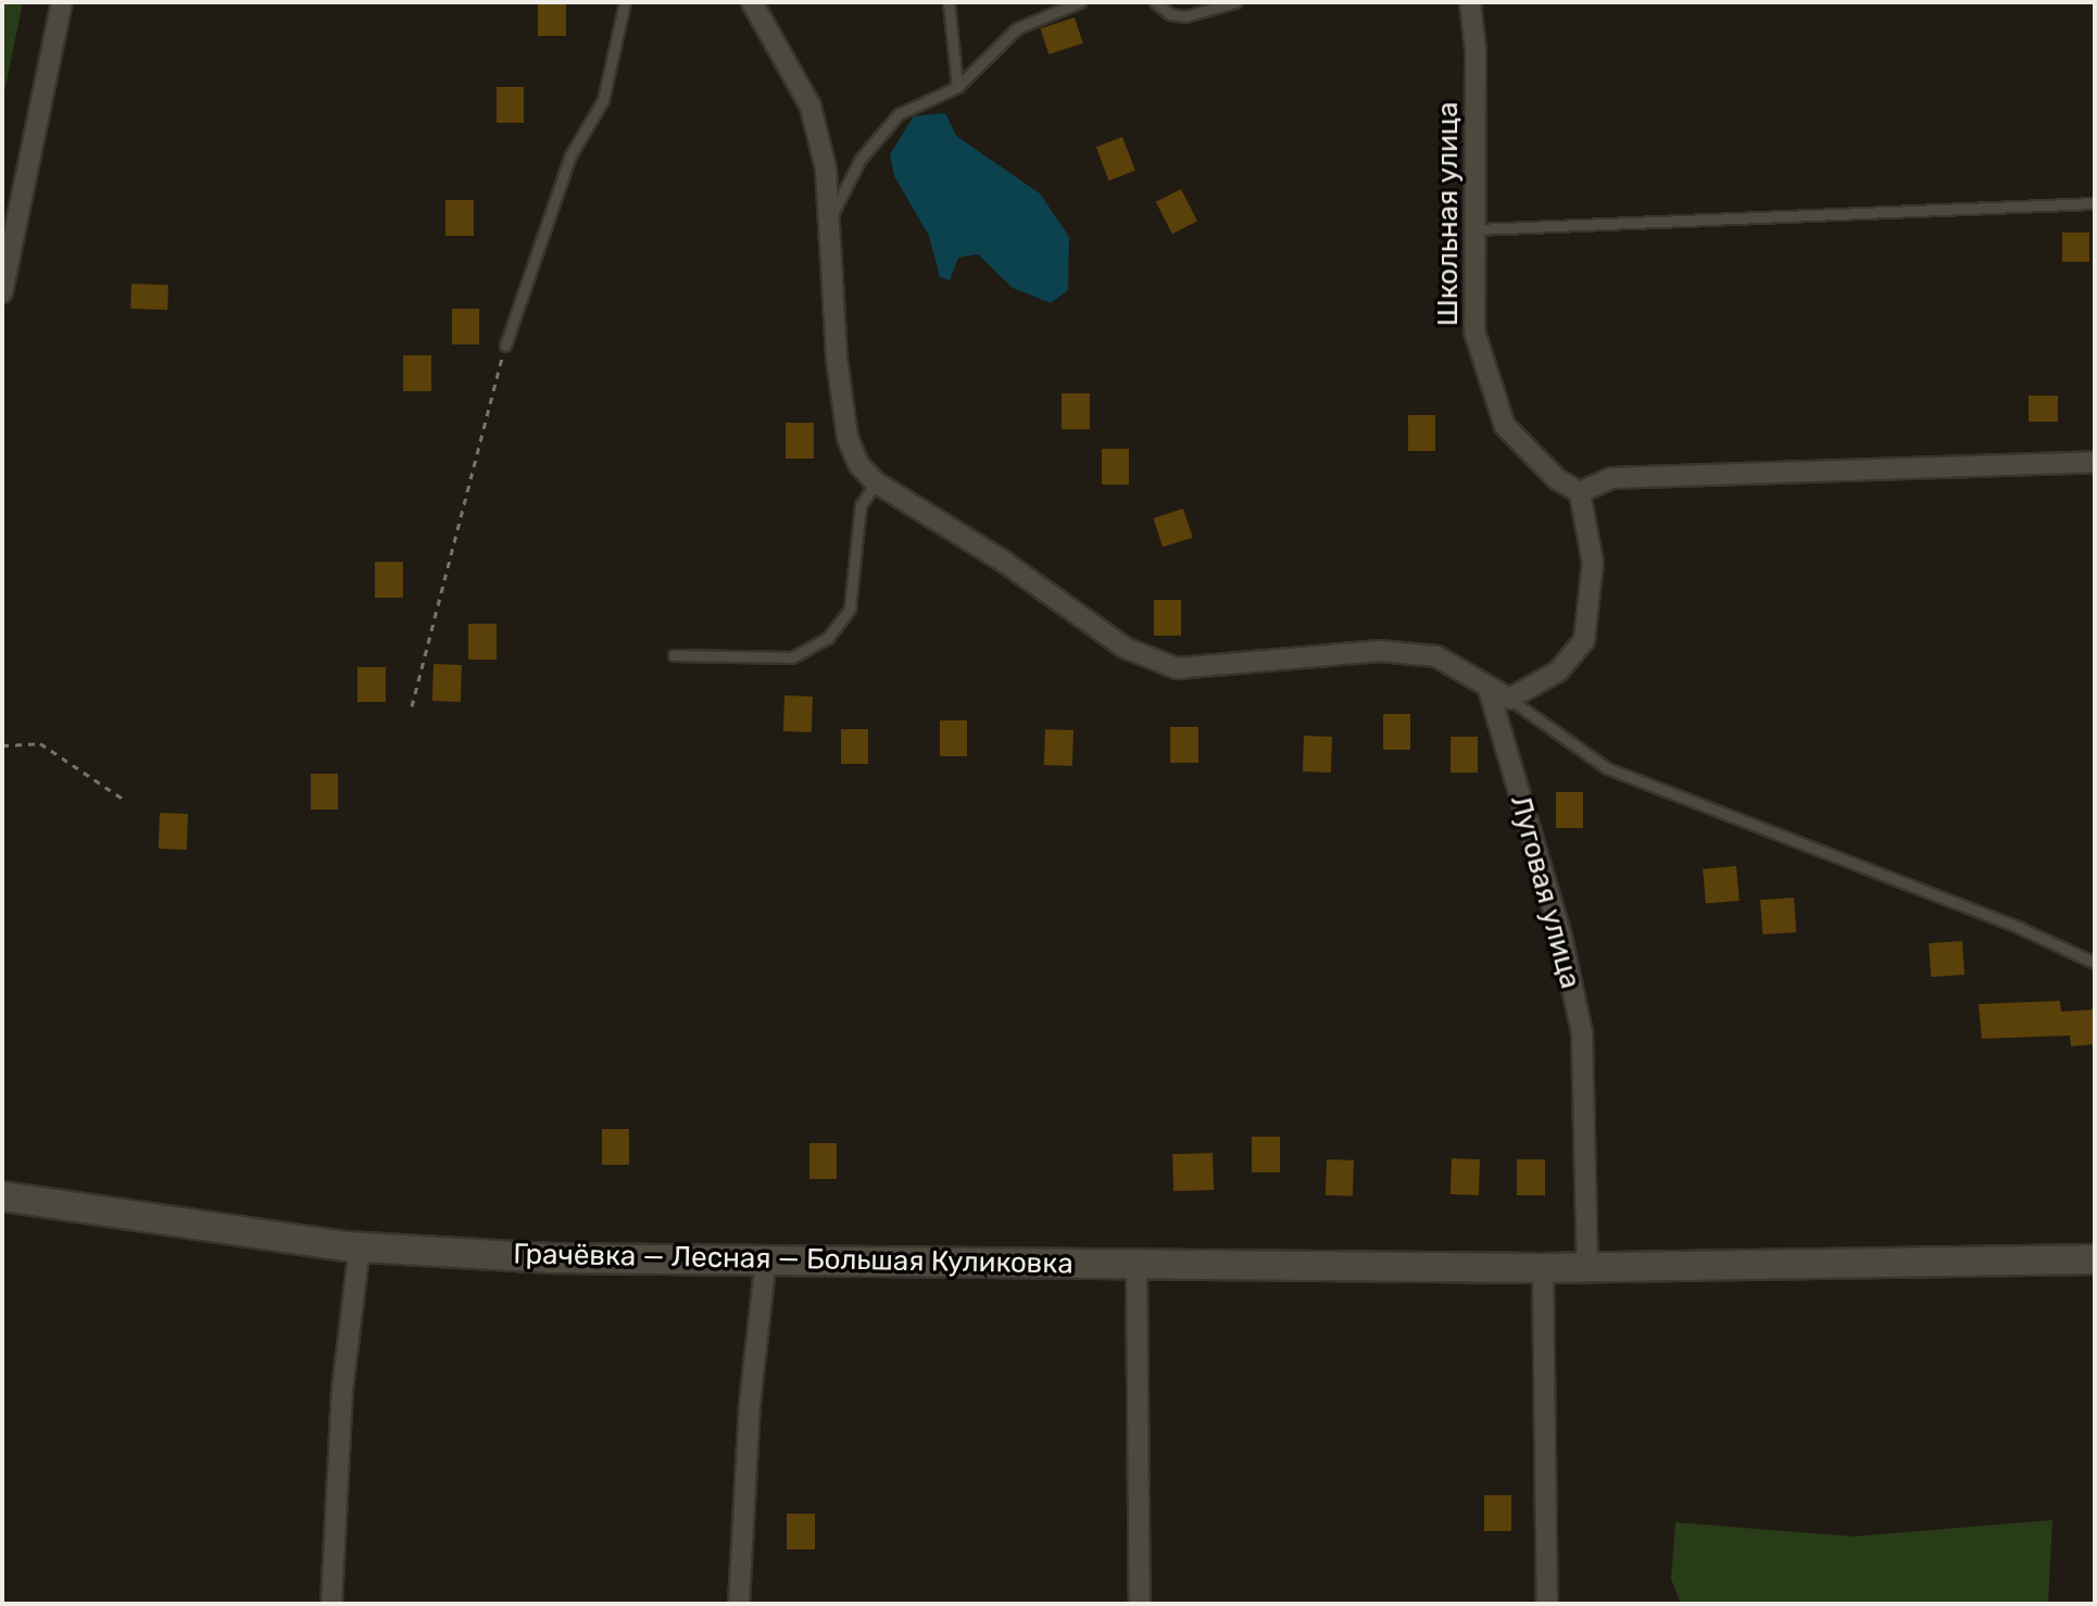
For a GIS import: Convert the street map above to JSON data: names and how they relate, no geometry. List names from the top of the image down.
{
  "streets": {
    "street": ["Школьная улица", "Луговая улица", "Грачёвка — Лесная — Большая Куликовка"]
  },
  "crossings": [
    ["Луговая улица", "Грачёвка — Лесная — Большая Куликовка"]
  ]
}
